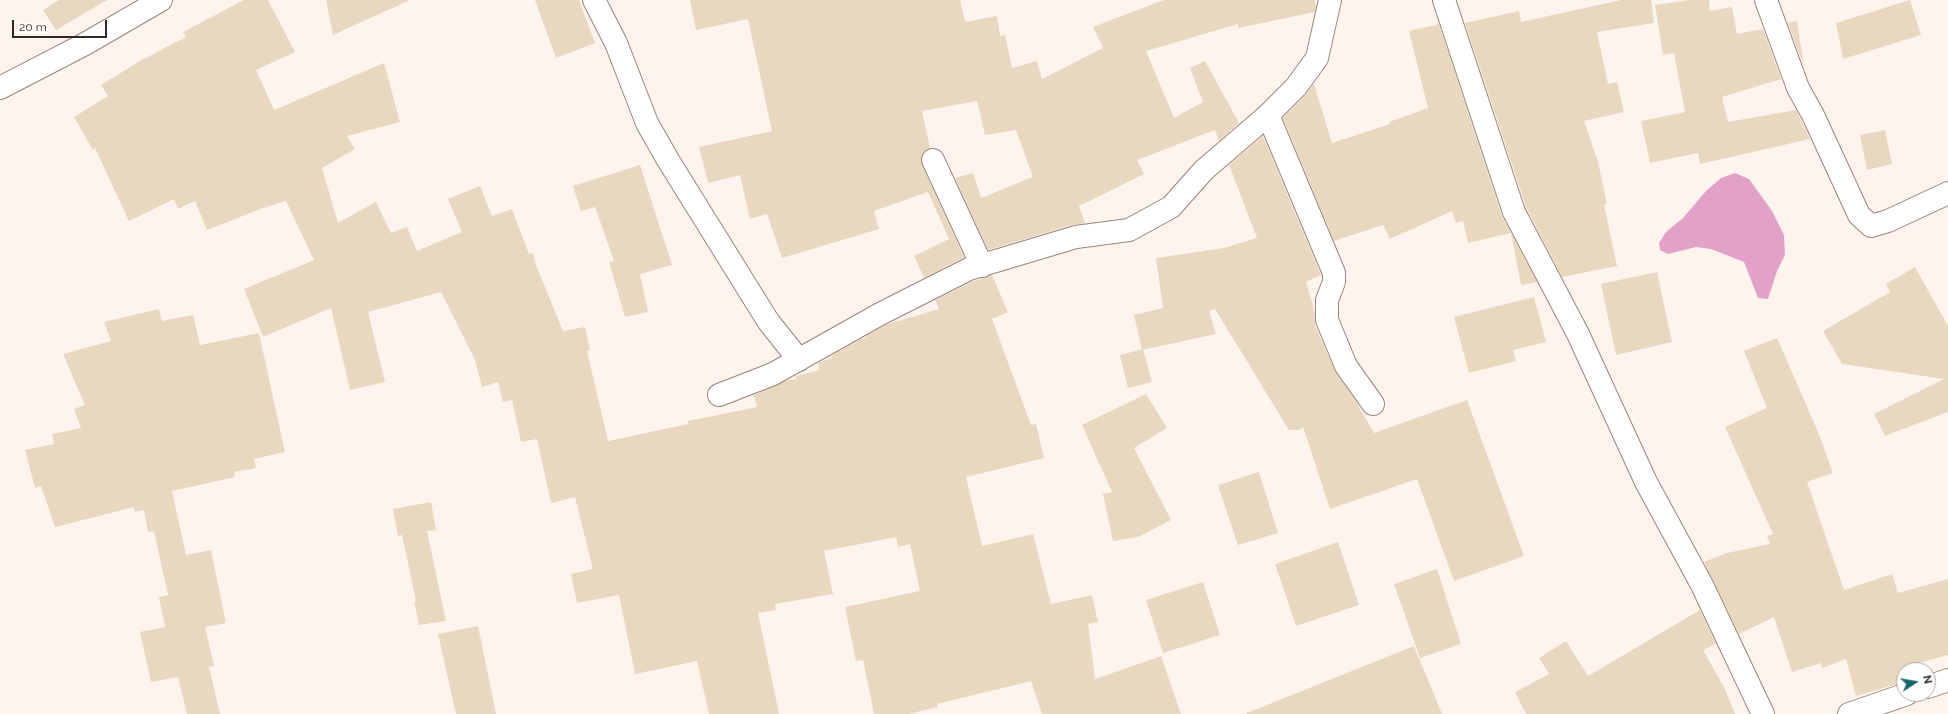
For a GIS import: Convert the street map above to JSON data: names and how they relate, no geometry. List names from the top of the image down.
{
  "scale_bar": "20 m",
  "north": "right"
}
